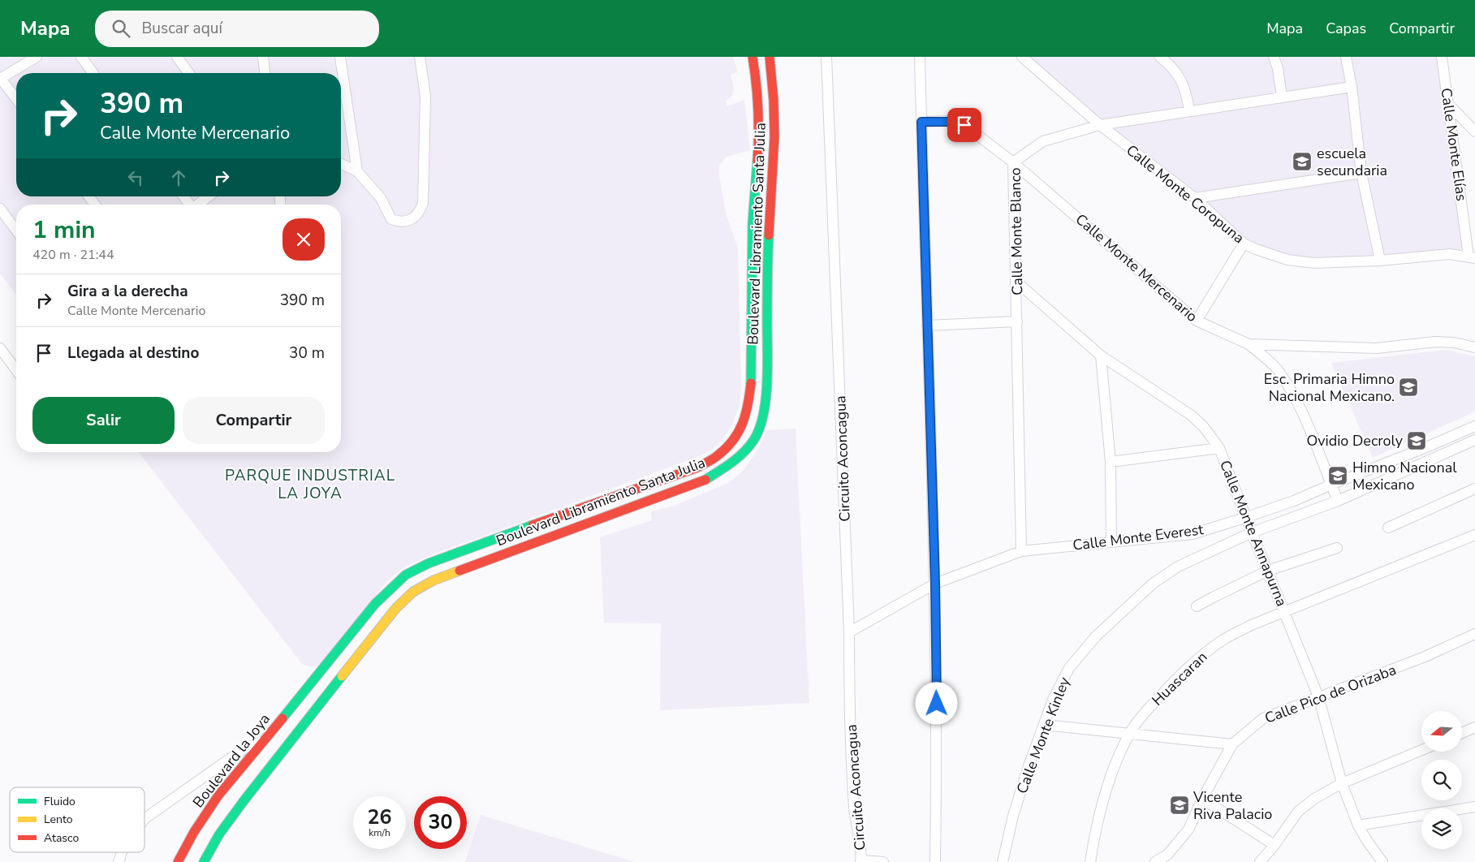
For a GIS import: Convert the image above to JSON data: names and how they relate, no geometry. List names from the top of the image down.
{
  "streets": {
    "main road": ["Boulevard Libramiento Santa Julia", "Boulevard la Joya"],
    "street": [
      "Calle Monte Elías",
      "Calle Monte Coropuna",
      "Calle Monte Blanco",
      "Calle Monte Mercenario",
      "Circuito Aconcagua",
      "Calle Monte Annapurna",
      "Calle Monte Everest",
      "Huascaran",
      "Calle Pico de Orizaba",
      "Calle Monte Kinley"
    ]
  },
  "crossings": [
    ["Calle Monte Elías", "Calle Monte Coropuna"],
    ["Calle Monte Coropuna", "Calle Monte Blanco"],
    ["Calle Monte Blanco", "Calle Monte Mercenario"],
    ["Calle Monte Blanco", "Calle Monte Annapurna"],
    ["Calle Monte Blanco", "Calle Monte Everest"],
    ["Boulevard Libramiento Santa Julia", "Boulevard la Joya"],
    ["Circuito Aconcagua", "Calle Monte Everest"],
    ["Calle Monte Annapurna", "Calle Monte Everest"],
    ["Calle Monte Annapurna", "Huascaran"],
    ["Calle Monte Annapurna", "Calle Pico de Orizaba"],
    ["Calle Monte Annapurna", "Calle Monte Kinley"]
  ],
  "districts": ["PARQUE INDUSTRIAL LA JOYA"],
  "places": {
    "school or university": [
      "escuela secundaria",
      "Esc. Primaria Himno Nacional Mexicano.",
      "Ovidio Decroly",
      "Himno Nacional Mexicano",
      "Vicente Riva Palacio"
    ]
  },
  "legend": ["Fluido", "Lento", "Atasco"],
  "north": "left",
  "page": {
    "header": "Mapa",
    "search": "Buscar aquí",
    "nav": ["Mapa", "Capas", "Compartir"],
    "turn": ["390 m", "Calle Monte Mercenario"],
    "heading": ["1 min", "420 m · 21:44"],
    "list": [
      {
        "name": "Gira a la derecha",
        "note": "Calle Monte Mercenario",
        "value": "390 m"
      },
      {
        "name": "Llegada al destino",
        "value": "30 m"
      }
    ],
    "buttons": ["Salir", "Compartir"],
    "speed": "26 km/h",
    "limit": "30"
  }
}
